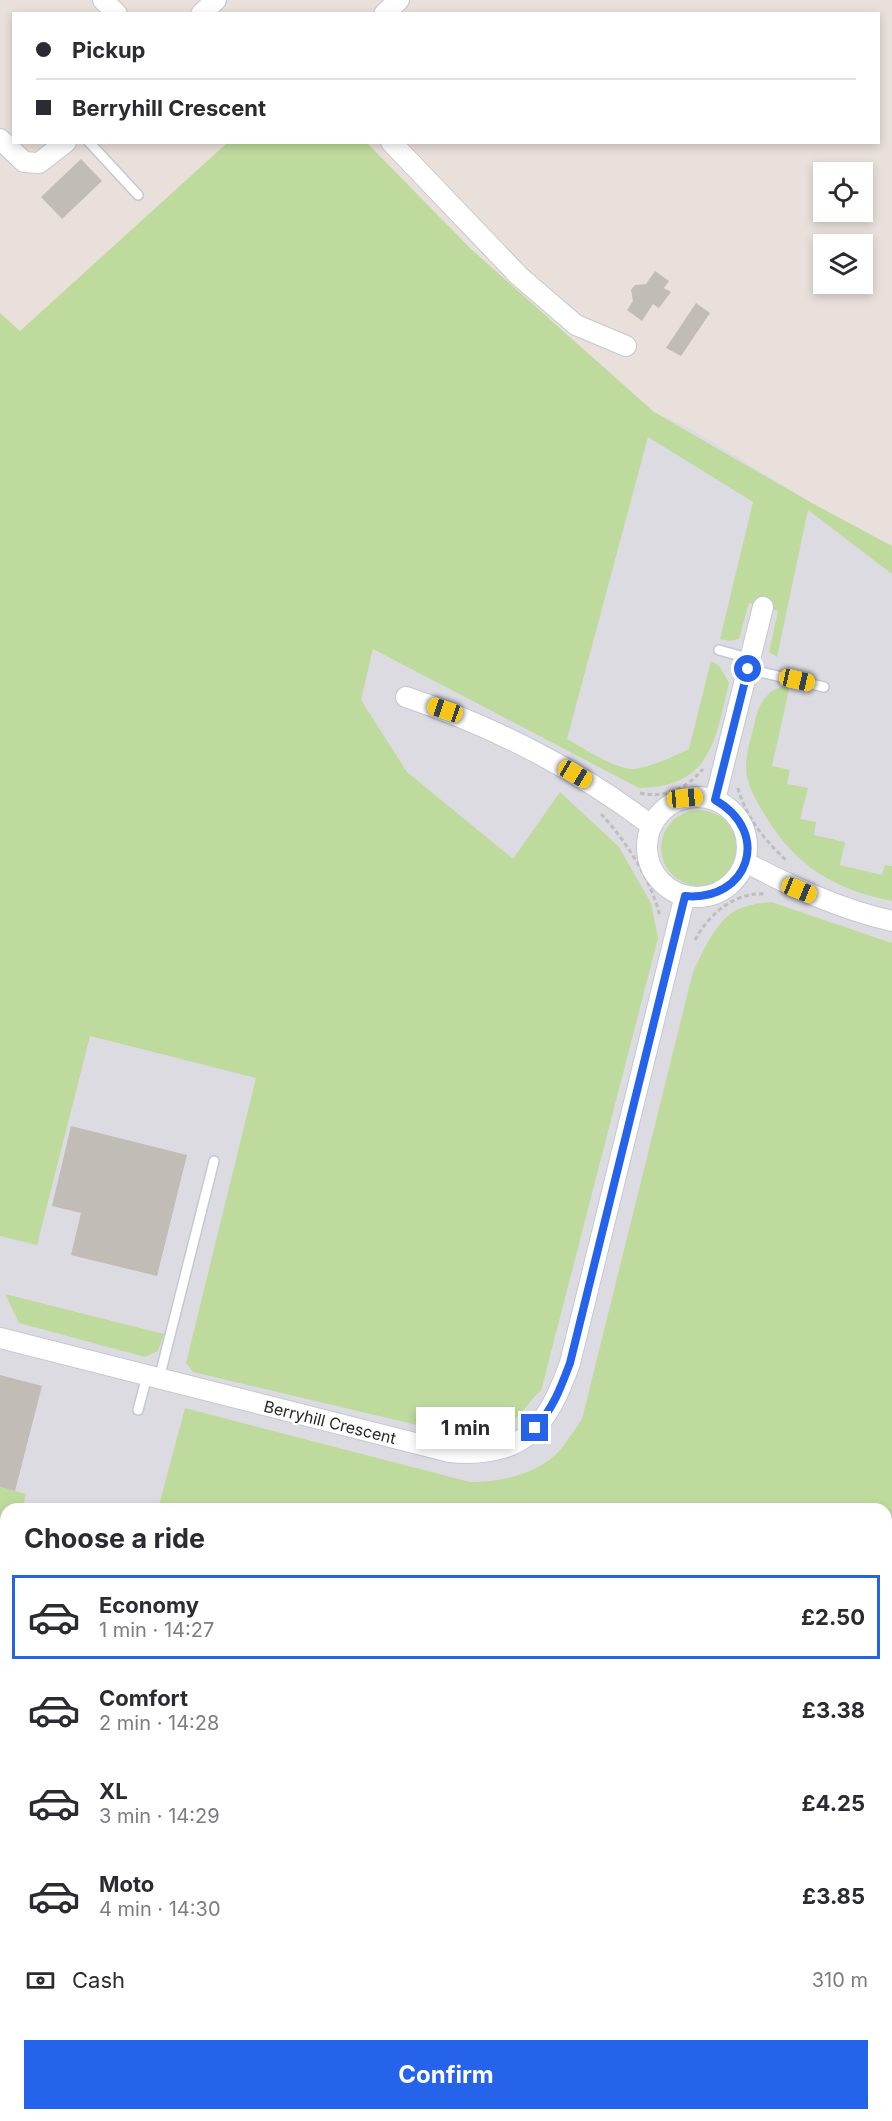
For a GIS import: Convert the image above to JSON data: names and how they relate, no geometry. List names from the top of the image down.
{
  "streets": {
    "street": ["Berryhill Crescent"]
  },
  "page": {
    "banner": ["Pickup", "Berryhill Crescent"],
    "bubble": "1 min",
    "heading": "Choose a ride",
    "list": [
      {
        "name": "Economy",
        "note": "1 min · 14:27",
        "value": "£2.50"
      },
      {
        "name": "Comfort",
        "note": "2 min · 14:28",
        "value": "£3.38"
      },
      {
        "name": "XL",
        "note": "3 min · 14:29",
        "value": "£4.25"
      },
      {
        "name": "Moto",
        "note": "4 min · 14:30",
        "value": "£3.85"
      }
    ],
    "pay": ["Cash", "310 m"],
    "buttons": "Confirm"
  }
}
